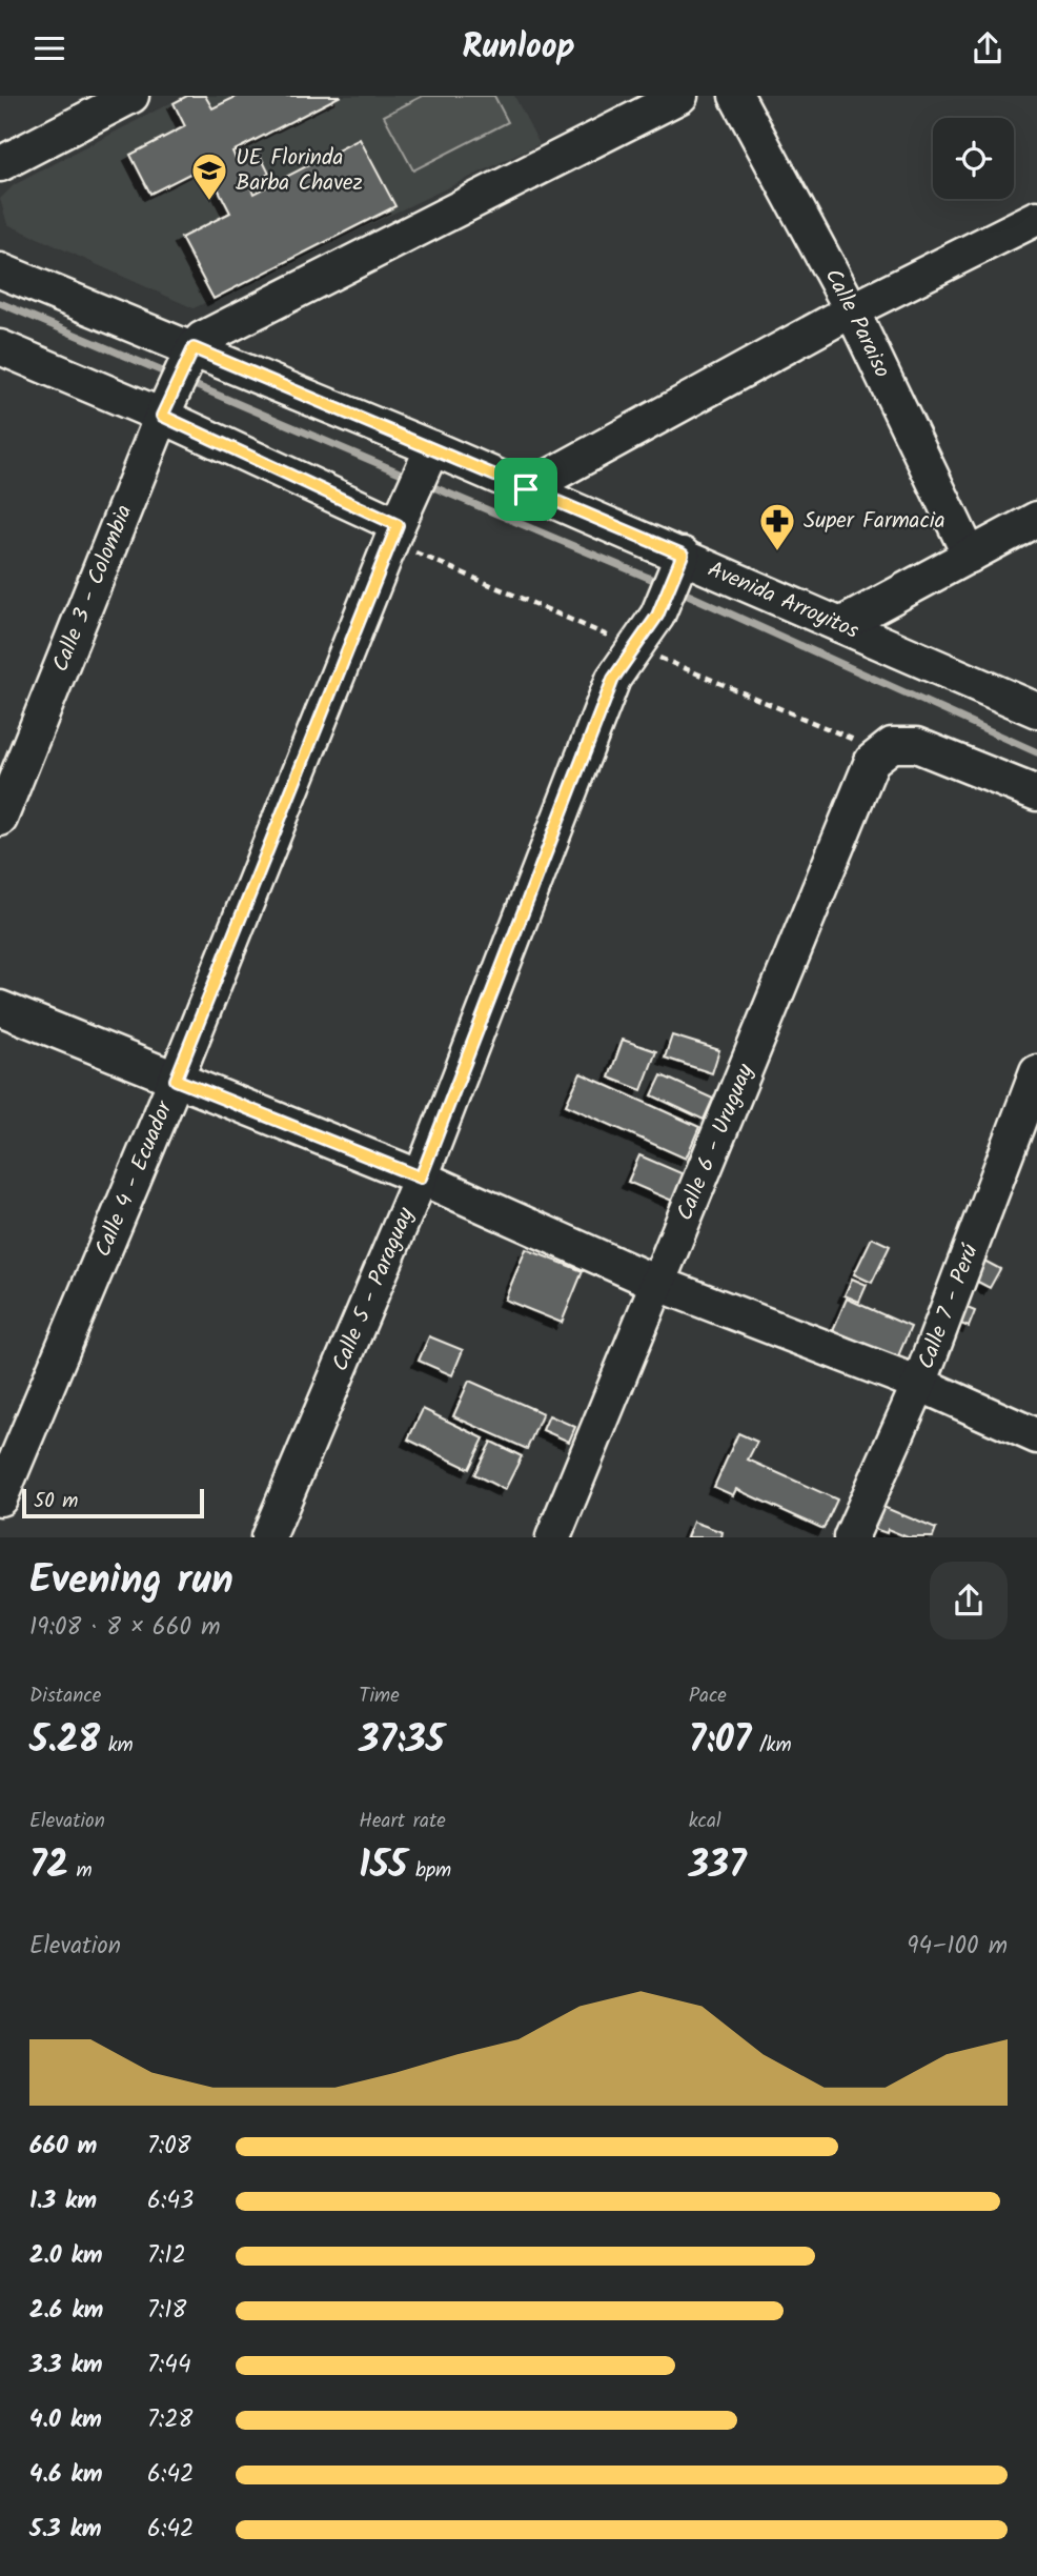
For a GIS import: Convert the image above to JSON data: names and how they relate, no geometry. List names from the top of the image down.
{
  "streets": {
    "street": [
      "Calle Paraiso",
      "Calle 3 - Colombia",
      "Avenida Arroyitos",
      "Calle 6 - Uruguay",
      "Calle 4 - Ecuador",
      "Calle 5 - Paraguay",
      "Calle 7 - Perú"
    ]
  },
  "crossings": [
    ["Calle 3 - Colombia", "Avenida Arroyitos"],
    ["Avenida Arroyitos", "Calle 4 - Ecuador"],
    ["Avenida Arroyitos", "Calle 5 - Paraguay"]
  ],
  "places": {
    "school or university": ["UE Florinda Barba Chavez"],
    "pharmacy": ["Super Farmacia"]
  },
  "scale_bar": "50 m",
  "page": {
    "header": "Runloop",
    "scale": "50 m",
    "heading": ["Evening run", "19:08 · 8 × 660 m"],
    "stats": [
      ["Distance", "5.28 km"],
      ["Time", "37:35"],
      ["Pace", "7:07 /km"],
      ["Elevation", "72 m"],
      ["Heart rate", "155 bpm"],
      ["kcal", "337"]
    ],
    "chart": ["Elevation", "94–100 m"],
    "list": [
      {
        "name": "660 m",
        "note": "7:08"
      },
      {
        "name": "1.3 km",
        "note": "6:43"
      },
      {
        "name": "2.0 km",
        "note": "7:12"
      },
      {
        "name": "2.6 km",
        "note": "7:18"
      },
      {
        "name": "3.3 km",
        "note": "7:44"
      },
      {
        "name": "4.0 km",
        "note": "7:28"
      },
      {
        "name": "4.6 km",
        "note": "6:42"
      },
      {
        "name": "5.3 km",
        "note": "6:42"
      }
    ]
  }
}
